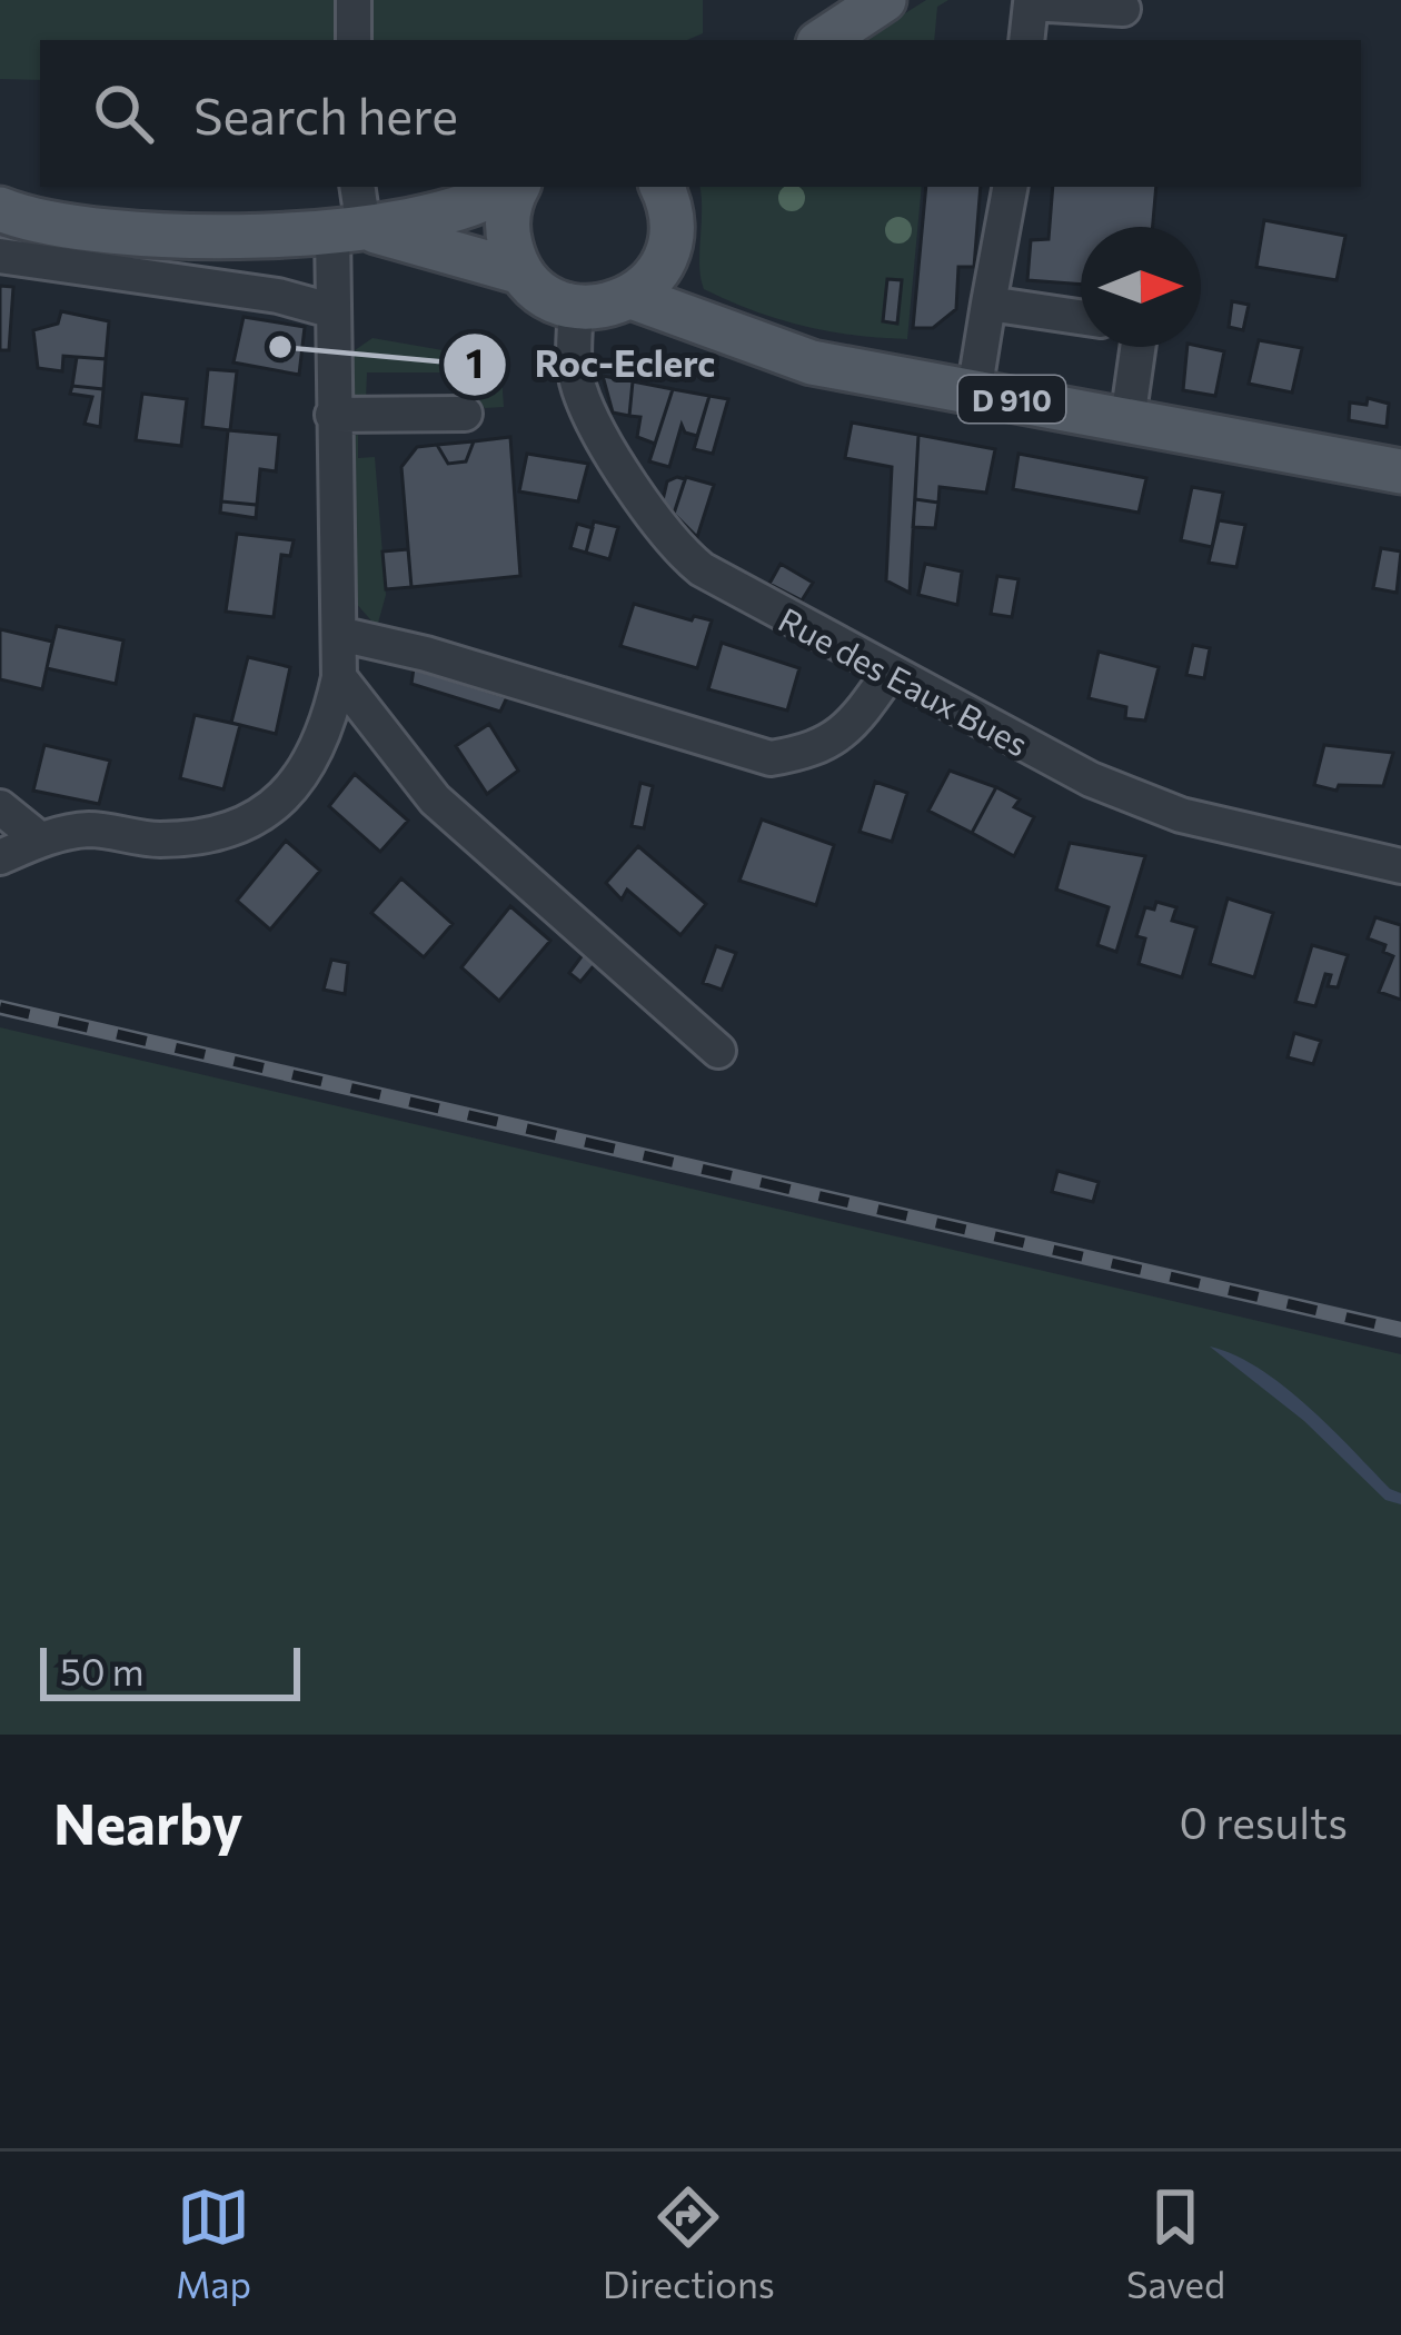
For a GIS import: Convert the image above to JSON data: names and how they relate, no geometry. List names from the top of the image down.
{
  "streets": {
    "main road": ["D 910"],
    "street": ["Rue des Eaux Bues"]
  },
  "places": ["Roc-Eclerc"],
  "scale_bar": "50 m",
  "north": "right",
  "page": {
    "search": "Search here",
    "scale": "50 m",
    "heading": ["Nearby", "0 results"],
    "nav": ["Map", "Directions", "Saved"]
  }
}
